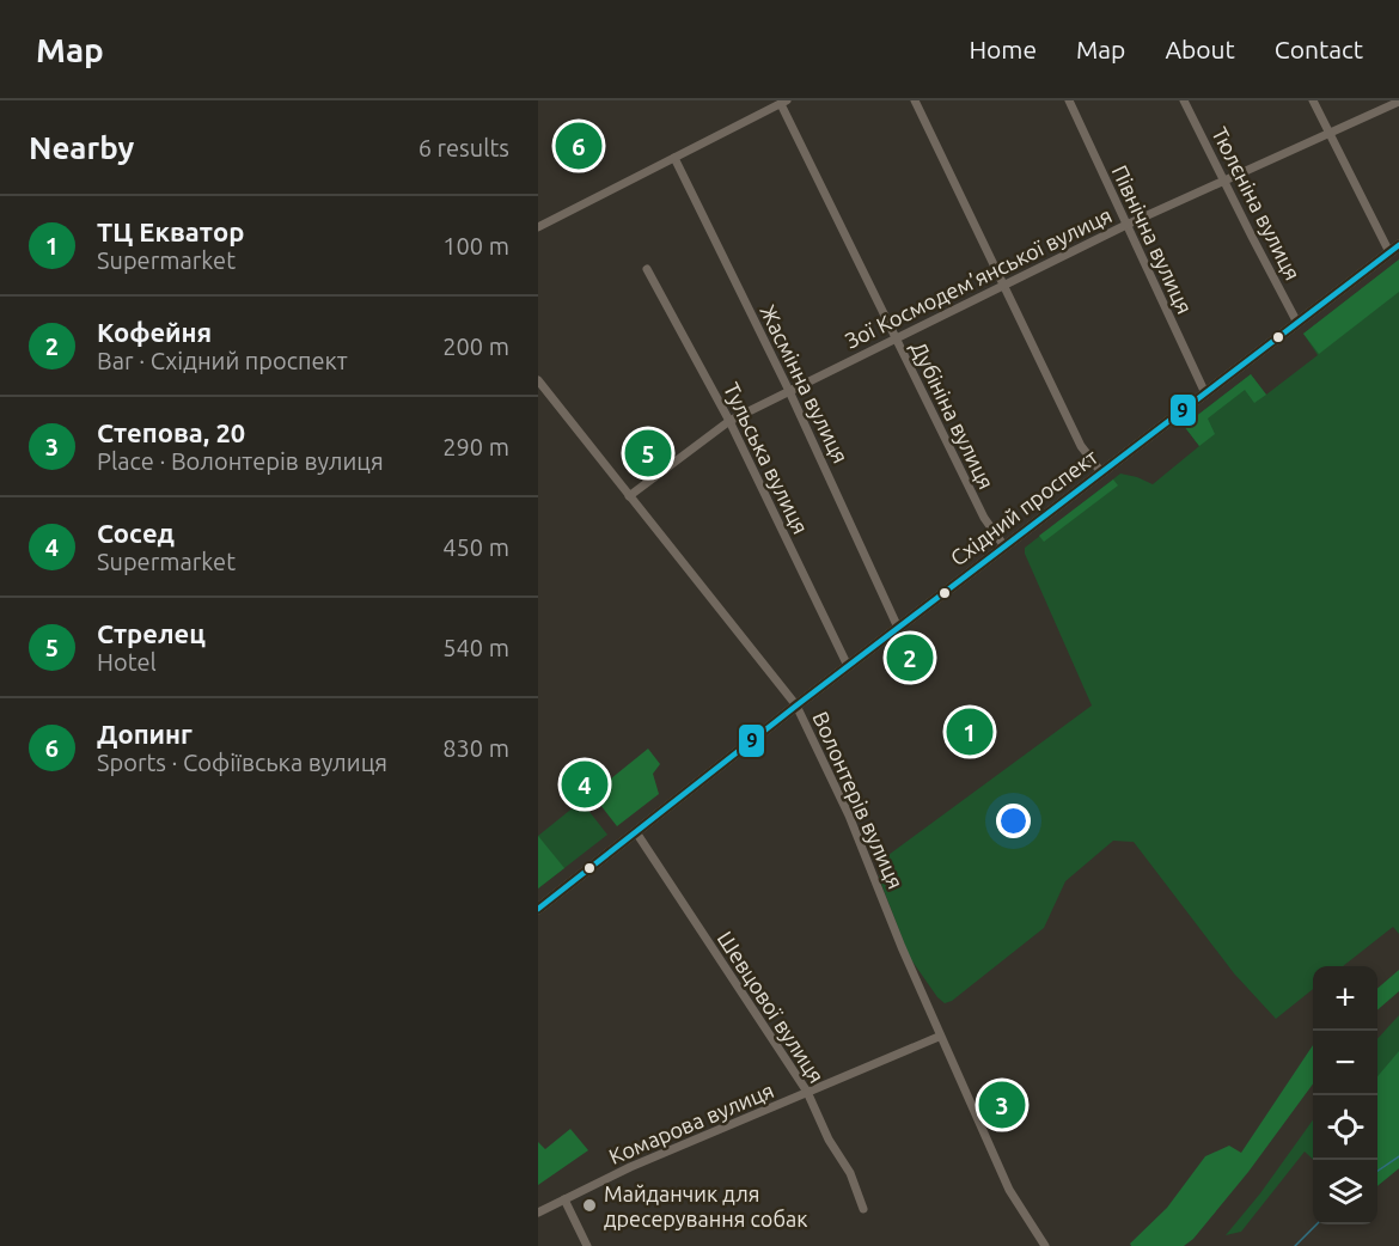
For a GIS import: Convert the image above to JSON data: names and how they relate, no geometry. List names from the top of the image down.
{
  "streets": {
    "main road": ["Східний проспект"],
    "street": [
      "Тюлєніна вулиця",
      "Північна вулиця",
      "Зої Космодем’янської вулиця",
      "Жасмінна вулиця",
      "Дубініна вулиця",
      "Тульська вулиця",
      "Волонтерів вулиця",
      "Шевцової вулиця",
      "Комарова вулиця"
    ]
  },
  "crossings": [
    ["Тюлєніна вулиця", "Зої Космодем’янської вулиця"],
    ["Тюлєніна вулиця", "Східний проспект"],
    ["Північна вулиця", "Зої Космодем’янської вулиця"],
    ["Північна вулиця", "Східний проспект"],
    ["Зої Космодем’янської вулиця", "Жасмінна вулиця"],
    ["Зої Космодем’янської вулиця", "Дубініна вулиця"],
    ["Зої Космодем’янської вулиця", "Тульська вулиця"],
    ["Зої Космодем’янської вулиця", "Волонтерів вулиця"],
    ["Жасмінна вулиця", "Східний проспект"],
    ["Дубініна вулиця", "Східний проспект"],
    ["Тульська вулиця", "Східний проспект"],
    ["Східний проспект", "Волонтерів вулиця"],
    ["Східний проспект", "Шевцової вулиця"],
    ["Волонтерів вулиця", "Комарова вулиця"],
    ["Шевцової вулиця", "Комарова вулиця"]
  ],
  "places": ["Майданчик для дресерування собак"],
  "lines": ["transit line 9"],
  "page": {
    "header": "Map",
    "nav": [
      "Home",
      "Map",
      "About",
      "Contact"
    ],
    "heading": ["Nearby", "6 results"],
    "pins": [
      "6",
      "5",
      "2",
      "1",
      "4",
      "3"
    ],
    "list": [
      {
        "mark": "1",
        "name": "ТЦ Екватор",
        "note": "Supermarket",
        "value": "100 m"
      },
      {
        "mark": "2",
        "name": "Кофейня",
        "note": "Bar · Східний проспект",
        "value": "200 m"
      },
      {
        "mark": "3",
        "name": "Степова, 20",
        "note": "Place · Волонтерів вулиця",
        "value": "290 m"
      },
      {
        "mark": "4",
        "name": "Сосед",
        "note": "Supermarket",
        "value": "450 m"
      },
      {
        "mark": "5",
        "name": "Стрелец",
        "note": "Hotel",
        "value": "540 m"
      },
      {
        "mark": "6",
        "name": "Допинг",
        "note": "Sports · Софіївська вулиця",
        "value": "830 m"
      }
    ],
    "map_buttons": ["+", "−"]
  }
}
